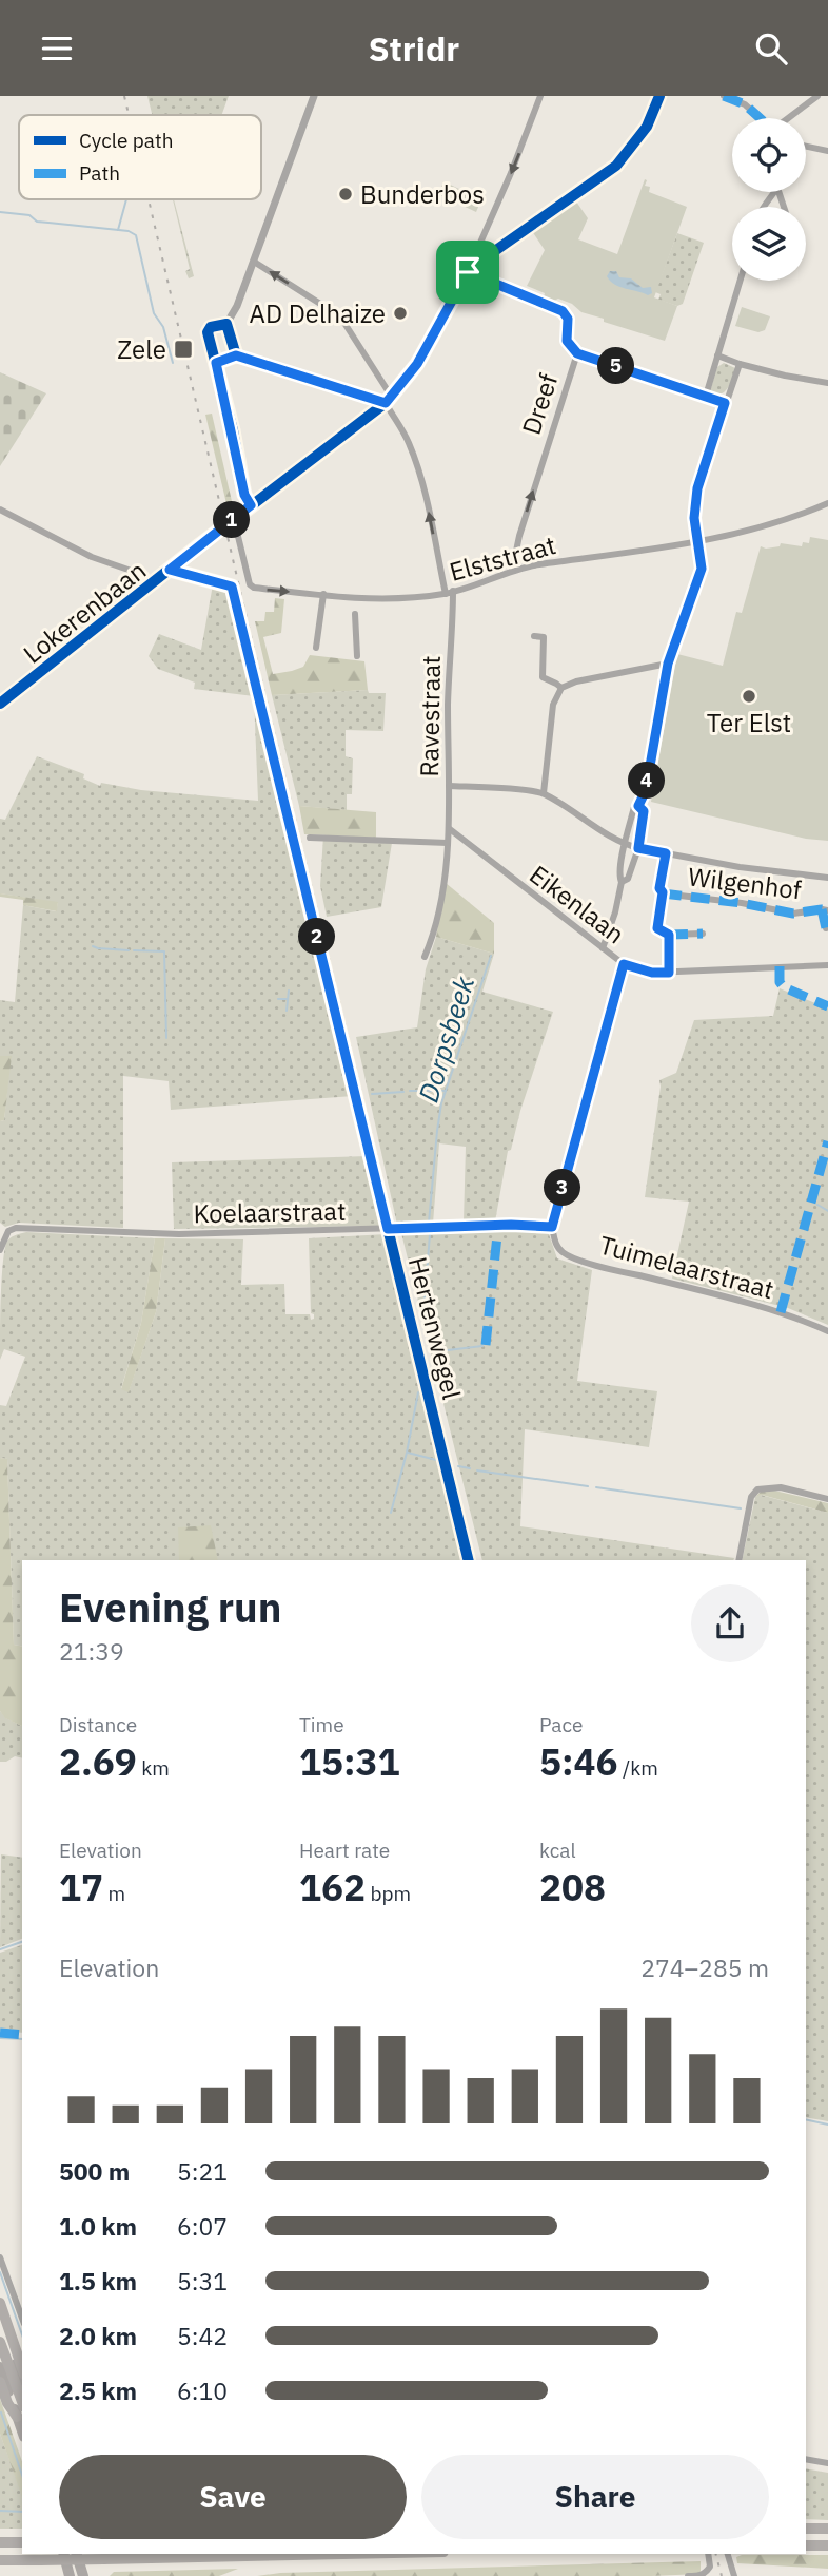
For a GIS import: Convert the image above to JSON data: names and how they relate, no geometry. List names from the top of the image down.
{
  "streets": {
    "street": [
      "Dreef",
      "Elststraat",
      "Lokerenbaan",
      "Ravestraat",
      "Wilgenhof",
      "Eikenlaan",
      "Koelaarstraat",
      "Tuimelaarstraat"
    ],
    "cycle path": ["Hertenwegel"]
  },
  "crossings": [
    ["Dreef", "Elststraat"],
    ["Dreef", "Lokerenbaan"],
    ["Elststraat", "Lokerenbaan"],
    ["Elststraat", "Ravestraat"],
    ["Ravestraat", "Eikenlaan"],
    ["Wilgenhof", "Eikenlaan"],
    ["Koelaarstraat", "Tuimelaarstraat"]
  ],
  "one_way": ["Dreef"],
  "water": ["Dorpsbeek"],
  "places": {
    "other": ["Bunderbos", "AD Delhaize", "Ter Elst"],
    "transit": ["Zele"]
  },
  "legend": ["Cycle path", "Path"],
  "page": {
    "header": "Stridr",
    "pins": [
      "5",
      "1",
      "4",
      "2",
      "3"
    ],
    "heading": ["Evening run", "21:39"],
    "stats": [
      ["Distance", "2.69 km"],
      ["Time", "15:31"],
      ["Pace", "5:46 /km"],
      ["Elevation", "17 m"],
      ["Heart rate", "162 bpm"],
      ["kcal", "208"]
    ],
    "chart": ["Elevation", "274–285 m"],
    "list": [
      {
        "name": "500 m",
        "note": "5:21"
      },
      {
        "name": "1.0 km",
        "note": "6:07"
      },
      {
        "name": "1.5 km",
        "note": "5:31"
      },
      {
        "name": "2.0 km",
        "note": "5:42"
      },
      {
        "name": "2.5 km",
        "note": "6:10"
      }
    ],
    "buttons": ["Save", "Share"]
  }
}
